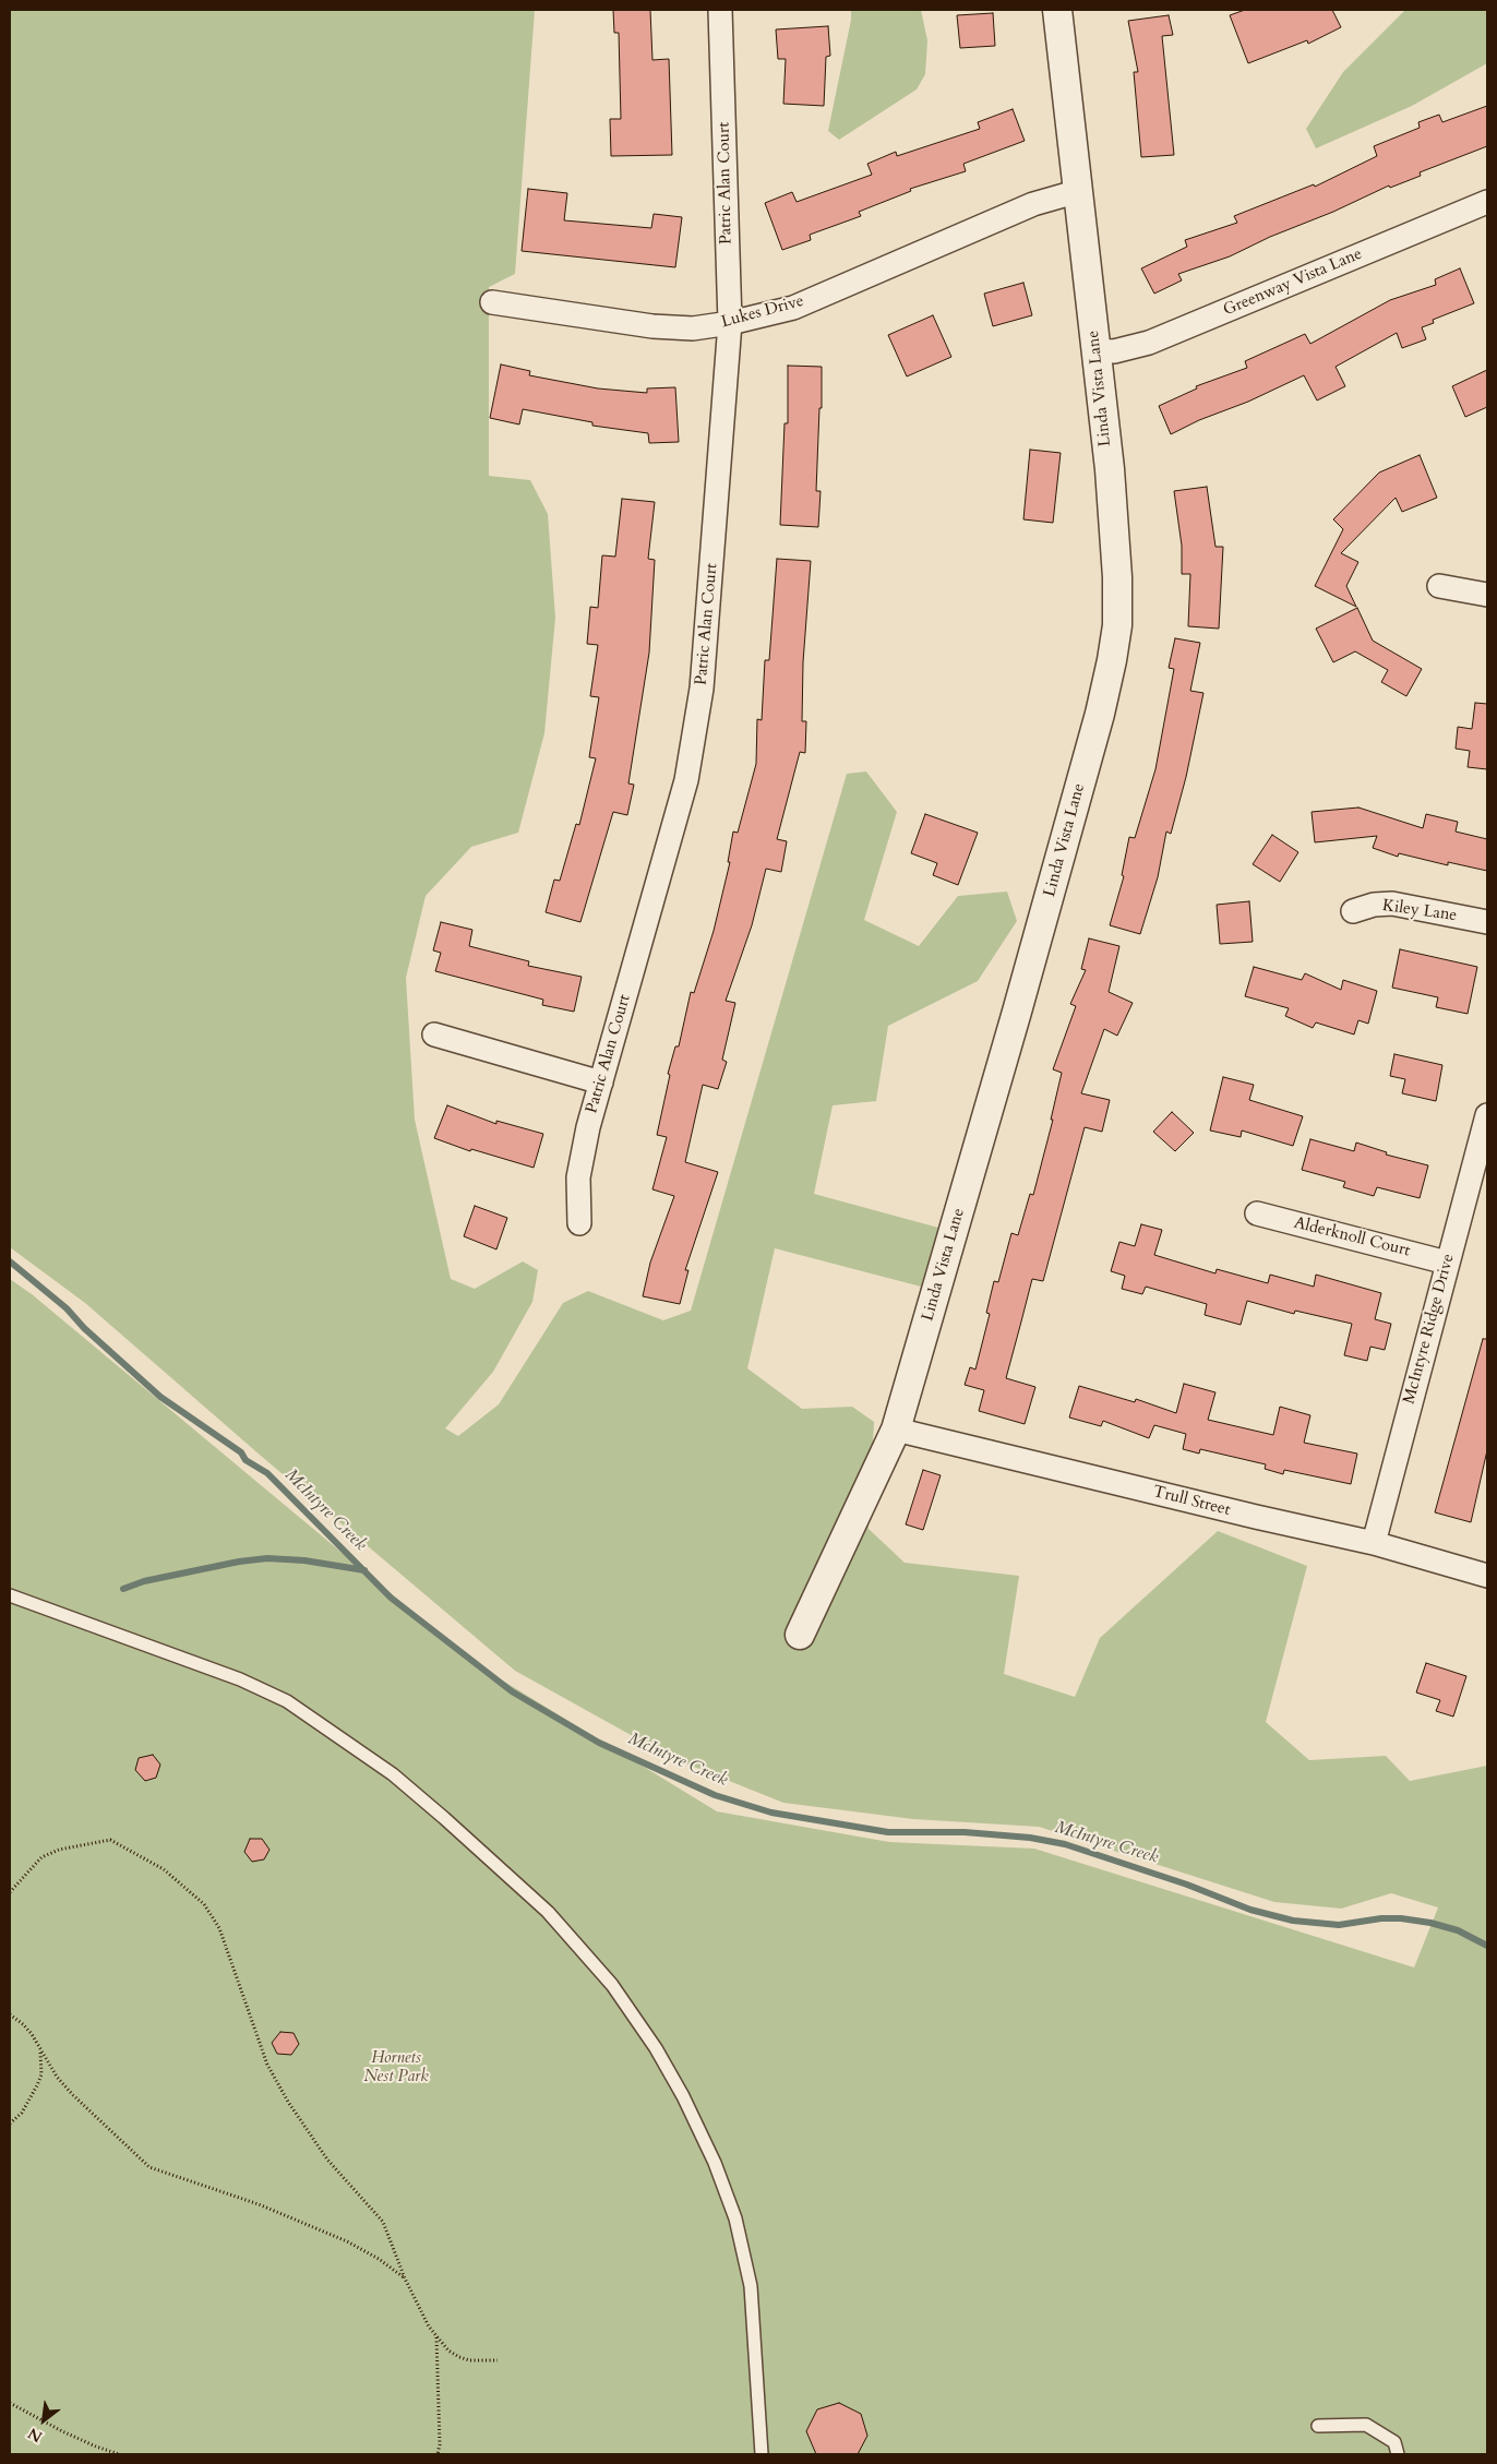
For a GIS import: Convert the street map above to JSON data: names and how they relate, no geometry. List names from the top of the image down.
{
  "streets": {
    "street": [
      "Patric Alan Court",
      "Greenway Vista Lane",
      "Lukes Drive",
      "Linda Vista Lane",
      "Kiley Lane",
      "Alderknoll Court",
      "McIntyre Ridge Drive",
      "Trull Street"
    ]
  },
  "crossings": [
    ["Patric Alan Court", "Lukes Drive"],
    ["Greenway Vista Lane", "Linda Vista Lane"],
    ["Lukes Drive", "Linda Vista Lane"],
    ["Linda Vista Lane", "Trull Street"],
    ["Alderknoll Court", "McIntyre Ridge Drive"],
    ["McIntyre Ridge Drive", "Trull Street"]
  ],
  "water": ["McIntyre Creek"],
  "parks": ["Hornets Nest Park"],
  "north": "bottom left"
}
